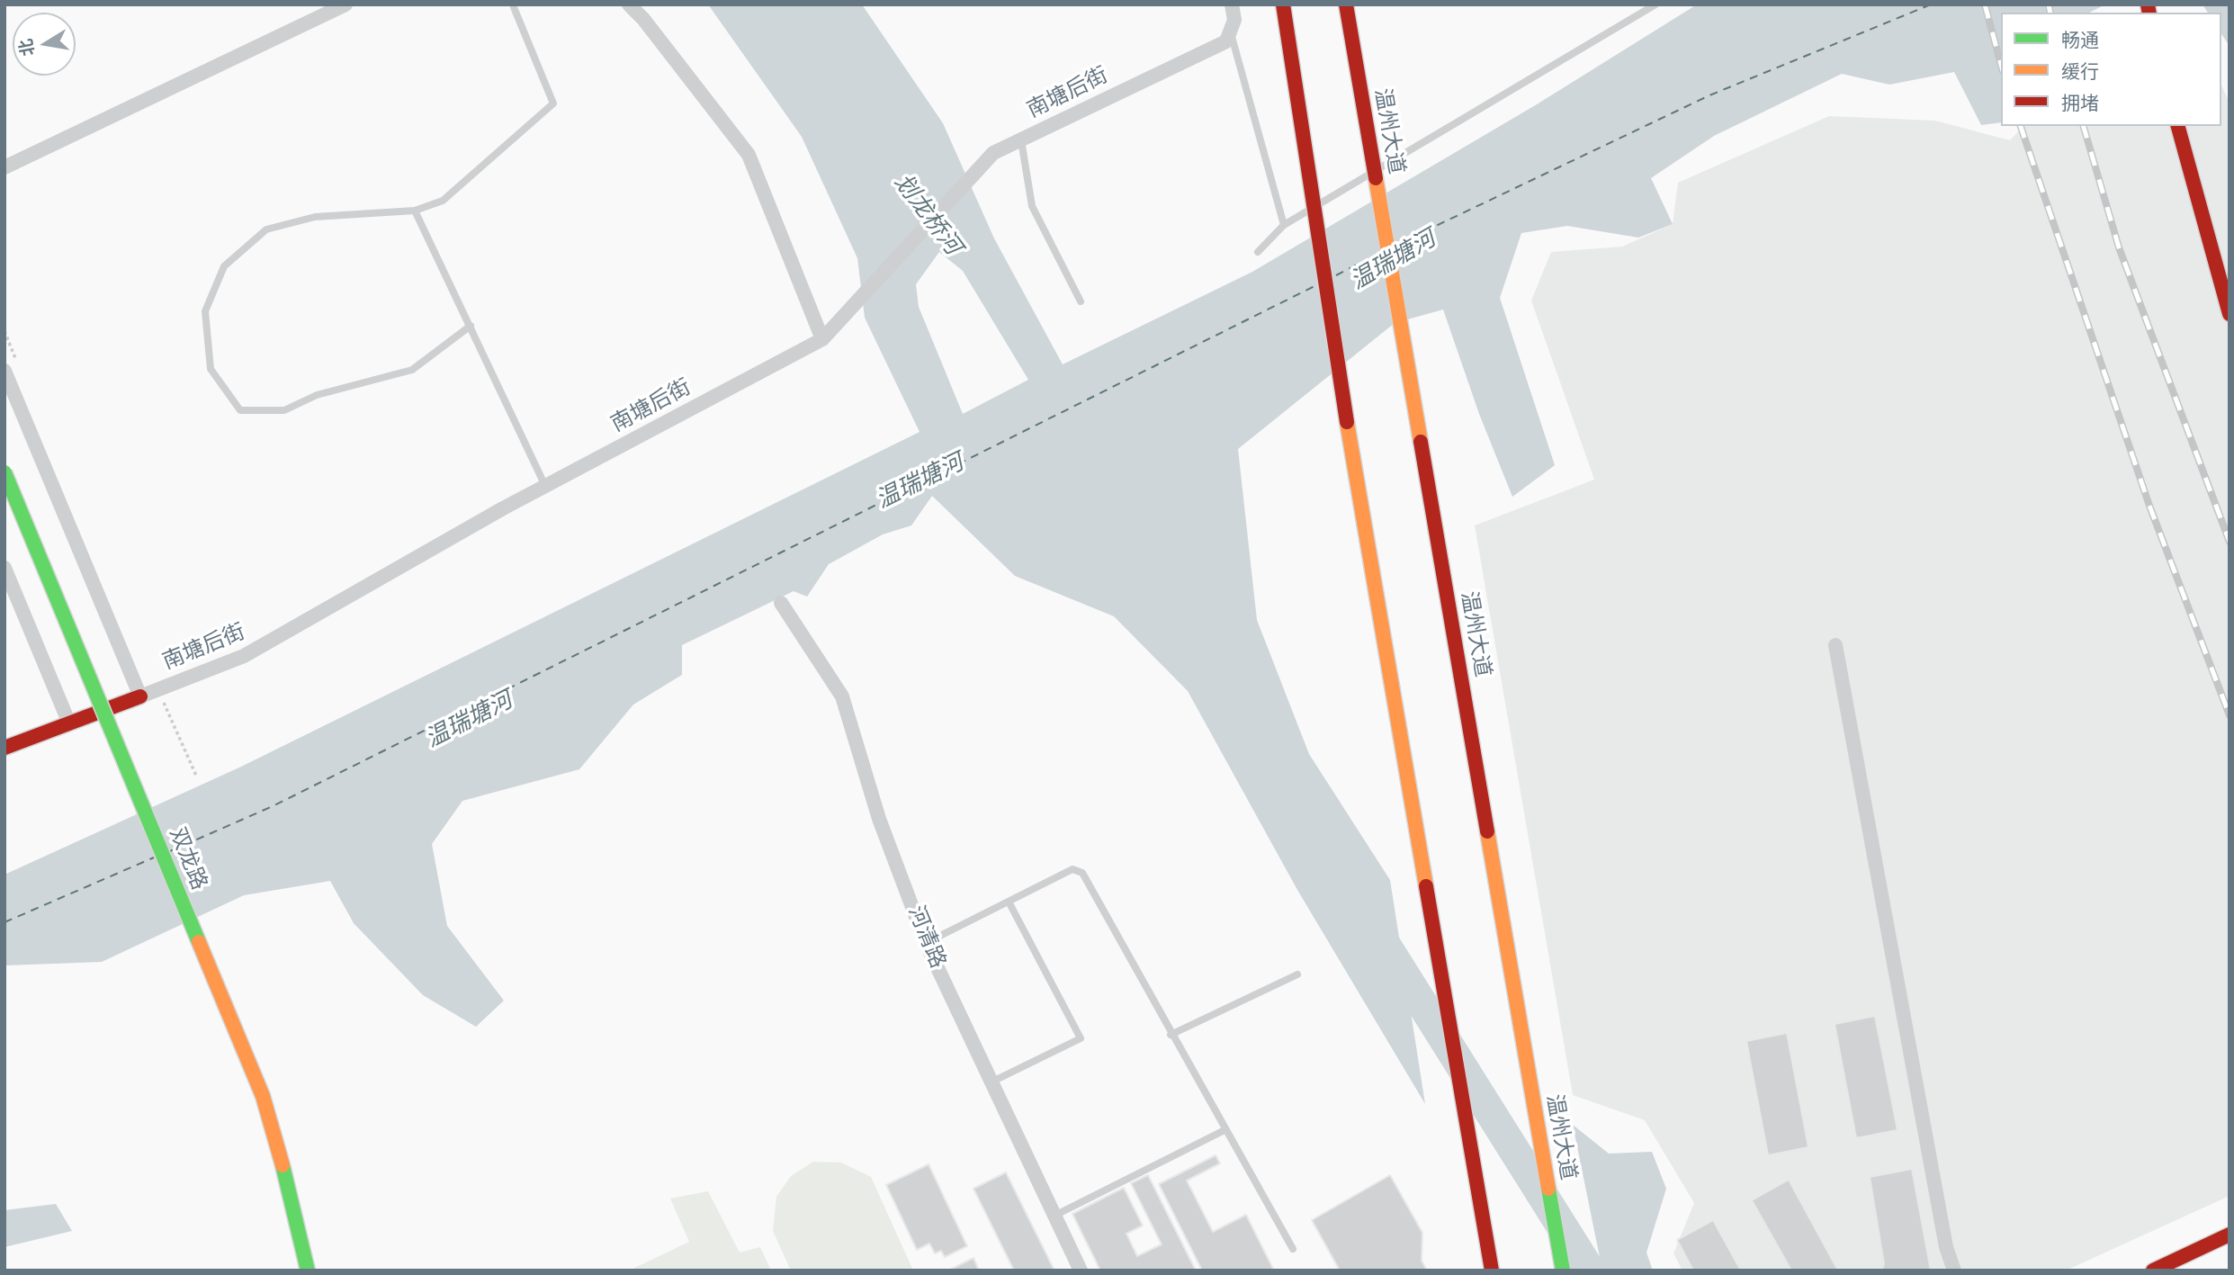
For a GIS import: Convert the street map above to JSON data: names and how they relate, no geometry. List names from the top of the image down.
{
  "streets": {
    "main road": ["南塘后街", "温州大道", "双龙路"],
    "street": ["河清路"]
  },
  "water": ["划龙桥河", "温瑞塘河"],
  "legend": ["畅通", "缓行", "拥堵"],
  "north": "left"
}
